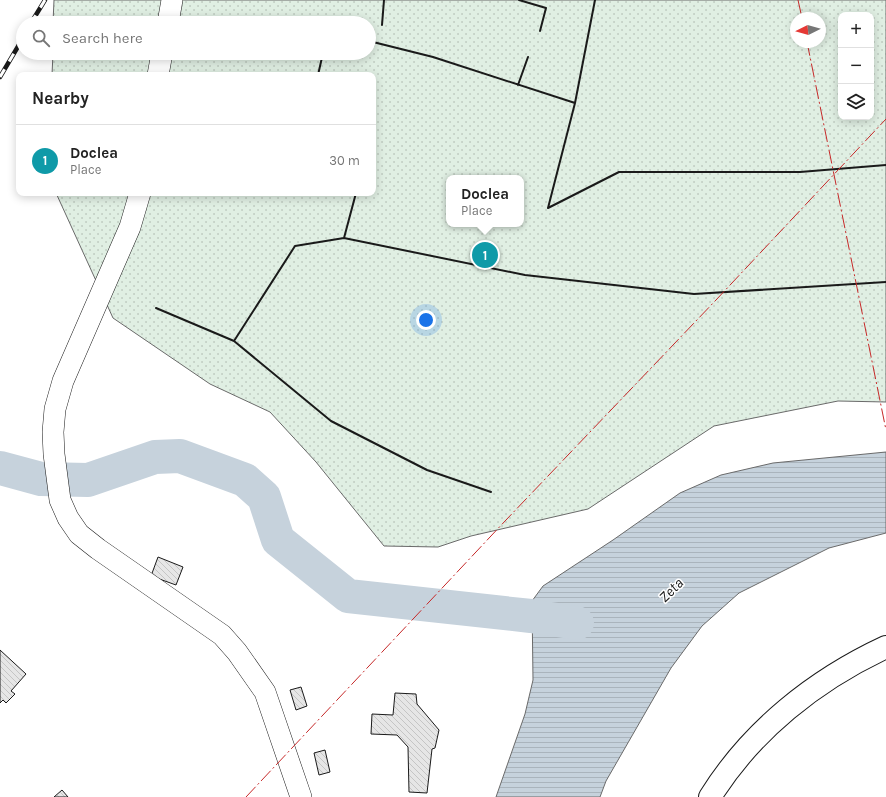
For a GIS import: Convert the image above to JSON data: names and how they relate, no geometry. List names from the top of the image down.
{
  "water": ["Zeta"],
  "north": "left",
  "page": {
    "map_buttons": ["+", "−"],
    "search": "Search here",
    "heading": "Nearby",
    "list": [
      {
        "mark": "1",
        "name": "Doclea",
        "note": "Place",
        "value": "30 m"
      }
    ],
    "popup": ["Doclea", "Place"],
    "pins": "1"
  }
}
